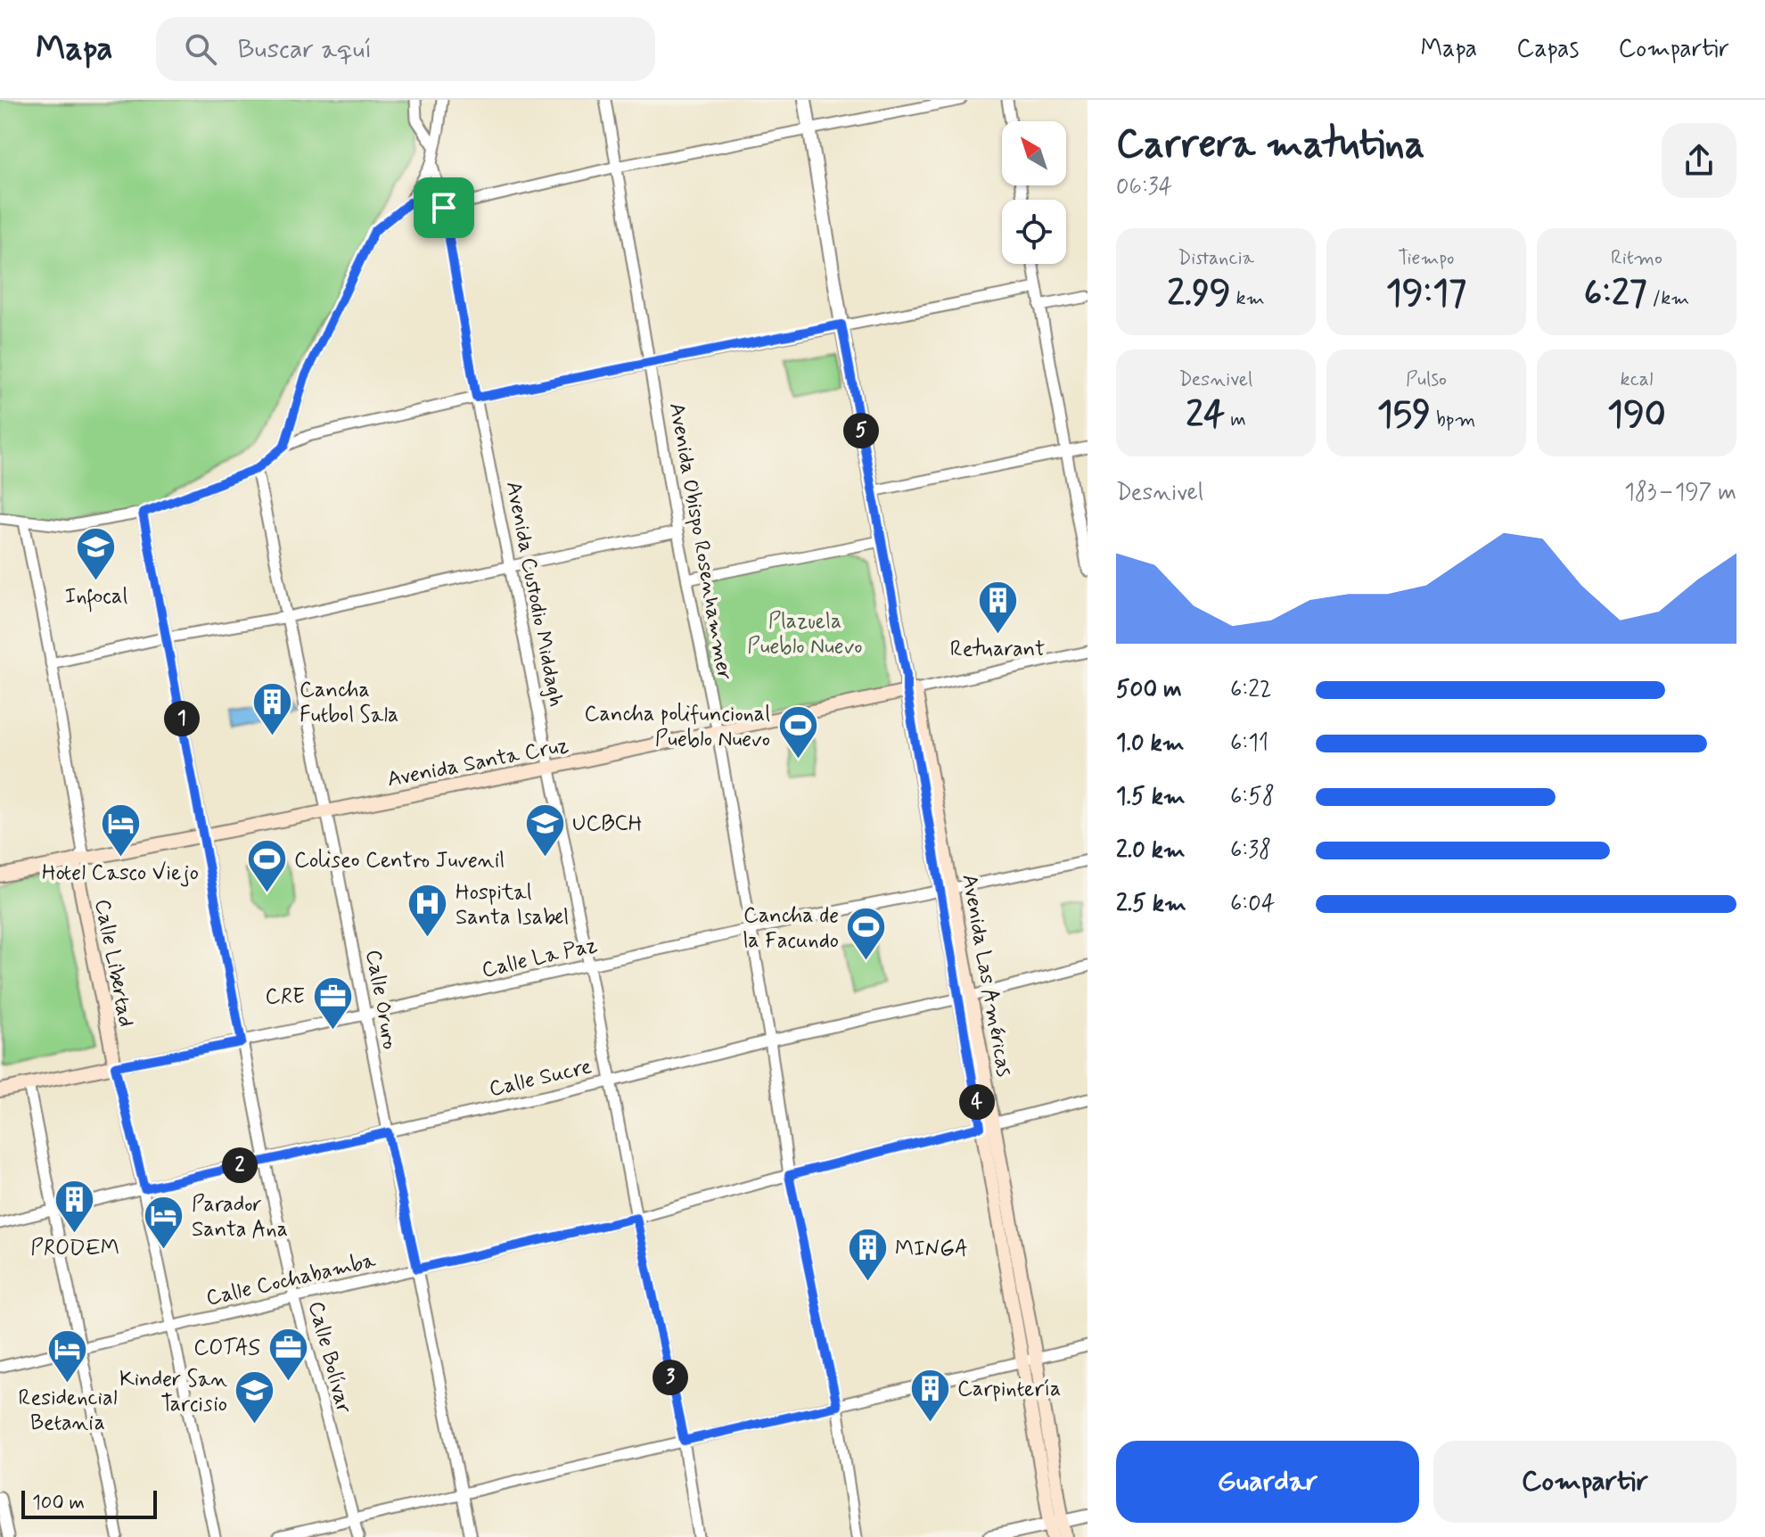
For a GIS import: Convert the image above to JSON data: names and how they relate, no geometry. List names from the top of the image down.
{
  "streets": {
    "main road": [
      "Avenida Santa Cruz",
      "Calle La Paz",
      "Calle Libertad",
      "Avenida Las Américas"
    ],
    "street": [
      "Avenida Obispo Rosenhammer",
      "Avenida Custodio Middagh",
      "Calle Oruro",
      "Calle Sucre",
      "Calle Cochabamba",
      "Calle Bolívar"
    ]
  },
  "crossings": [
    ["Avenida Obispo Rosenhammer", "Avenida Santa Cruz"],
    ["Avenida Obispo Rosenhammer", "Calle La Paz"],
    ["Avenida Obispo Rosenhammer", "Calle Sucre"],
    ["Avenida Obispo Rosenhammer", "Calle Cochabamba"],
    ["Avenida Custodio Middagh", "Avenida Santa Cruz"],
    ["Avenida Custodio Middagh", "Calle La Paz"],
    ["Avenida Custodio Middagh", "Calle Sucre"],
    ["Avenida Custodio Middagh", "Calle Cochabamba"],
    ["Avenida Santa Cruz", "Calle Libertad"],
    ["Avenida Santa Cruz", "Avenida Las Américas"],
    ["Avenida Santa Cruz", "Calle Oruro"],
    ["Avenida Santa Cruz", "Calle Bolívar"],
    ["Calle La Paz", "Calle Libertad"],
    ["Calle La Paz", "Avenida Las Américas"],
    ["Calle La Paz", "Calle Oruro"],
    ["Calle La Paz", "Calle Bolívar"],
    ["Calle Libertad", "Calle Sucre"],
    ["Calle Libertad", "Calle Cochabamba"],
    ["Avenida Las Américas", "Calle Sucre"],
    ["Avenida Las Américas", "Calle Cochabamba"],
    ["Calle Oruro", "Calle Sucre"],
    ["Calle Oruro", "Calle Cochabamba"],
    ["Calle Sucre", "Calle Bolívar"],
    ["Calle Cochabamba", "Calle Bolívar"]
  ],
  "parks": ["Plazuela Pueblo Nuevo"],
  "places": {
    "school or university": ["Infocal", "UCBCH", "Kinder San Tarcisio"],
    "building": [
      "Retuarant",
      "Cancha Futbol Sala",
      "PRODEM",
      "MINGA",
      "Carpintería"
    ],
    "sports": ["Cancha polifuncional Pueblo Nuevo", "Coliseo Centro Juvenil", "Cancha de la Facundo"],
    "hotel": ["Hotel Casco Viejo", "Parador Santa Ana", "Residencial Betania"],
    "hospital": ["Hospital Santa Isabel"],
    "office": ["CRE", "COTAS"]
  },
  "scale_bar": "100 m",
  "north": "top left",
  "page": {
    "header": "Mapa",
    "search": "Buscar aquí",
    "nav": ["Mapa", "Capas", "Compartir"],
    "heading": ["Carrera matutina", "06:34"],
    "stats": [
      ["Distancia", "2.99 km"],
      ["Tiempo", "19:17"],
      ["Ritmo", "6:27 /km"],
      ["Desnivel", "24 m"],
      ["Pulso", "159 bpm"],
      ["kcal", "190"]
    ],
    "pins": [
      "5",
      "1",
      "4",
      "2",
      "3"
    ],
    "chart": ["Desnivel", "183–197 m"],
    "list": [
      {
        "name": "500 m",
        "note": "6:22"
      },
      {
        "name": "1.0 km",
        "note": "6:11"
      },
      {
        "name": "1.5 km",
        "note": "6:58"
      },
      {
        "name": "2.0 km",
        "note": "6:38"
      },
      {
        "name": "2.5 km",
        "note": "6:04"
      }
    ],
    "buttons": ["Guardar", "Compartir"],
    "scale": "100 m"
  }
}
